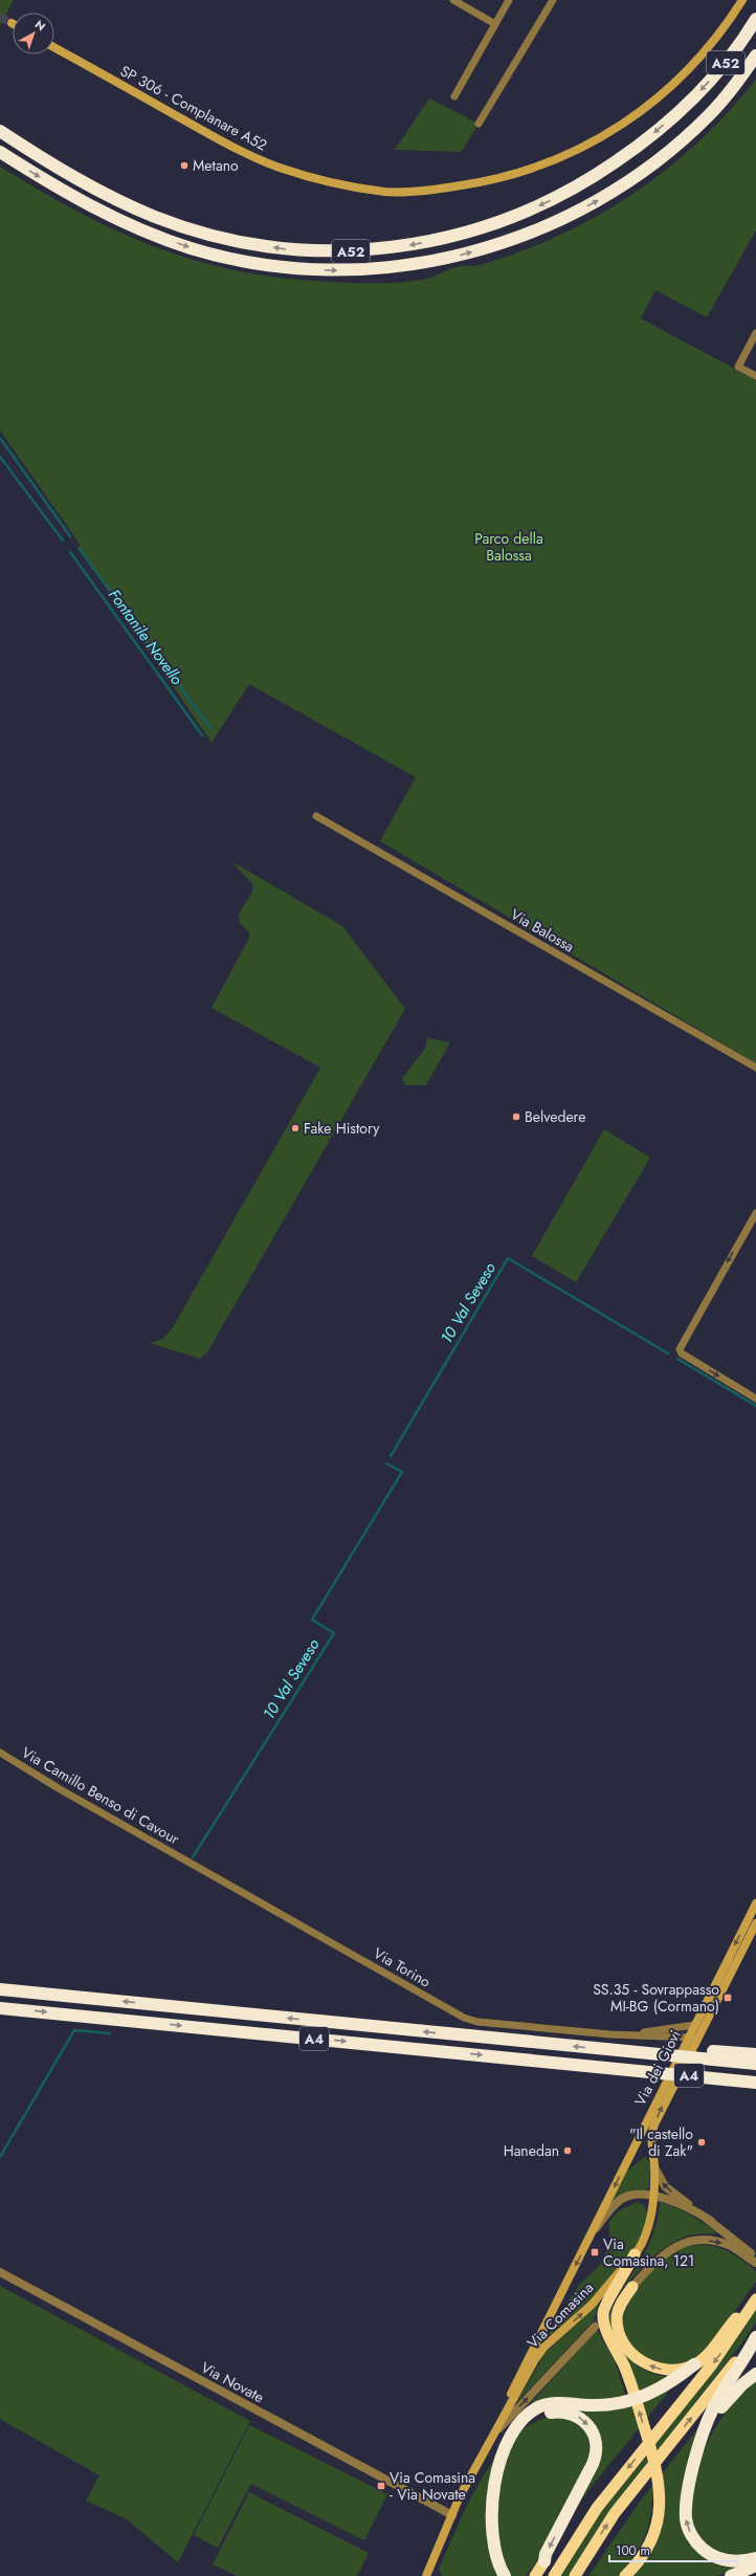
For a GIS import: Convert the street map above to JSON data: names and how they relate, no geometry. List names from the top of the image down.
{
  "streets": {
    "highway": ["A52", "A4"],
    "main road": ["SP 306 - Complanare A52", "Via dei Giovi", "Via Comasina"],
    "street": [
      "Via Balossa",
      "Via Camillo Benso di Cavour",
      "Via Torino",
      "Via Novate"
    ]
  },
  "crossings": [
    ["Via Camillo Benso di Cavour", "Via Torino"],
    ["Via Torino", "Via dei Giovi"],
    ["Via dei Giovi", "Via Comasina"],
    ["Via Comasina", "Via Novate"]
  ],
  "water": ["Fontanile Novello", "10 Val Seveso"],
  "parks": ["Parco della Balossa"],
  "places": {
    "other": [
      "Metano",
      "Belvedere",
      "Fake History",
      "\"Il castello di Zak\"",
      "Hanedan"
    ],
    "transit": ["SS.35 - Sovrappasso MI-BG (Cormano)", "Via Comasina, 121", "Via Comasina - Via Novate"]
  },
  "scale_bar": "100 m",
  "north": "top right"
}
